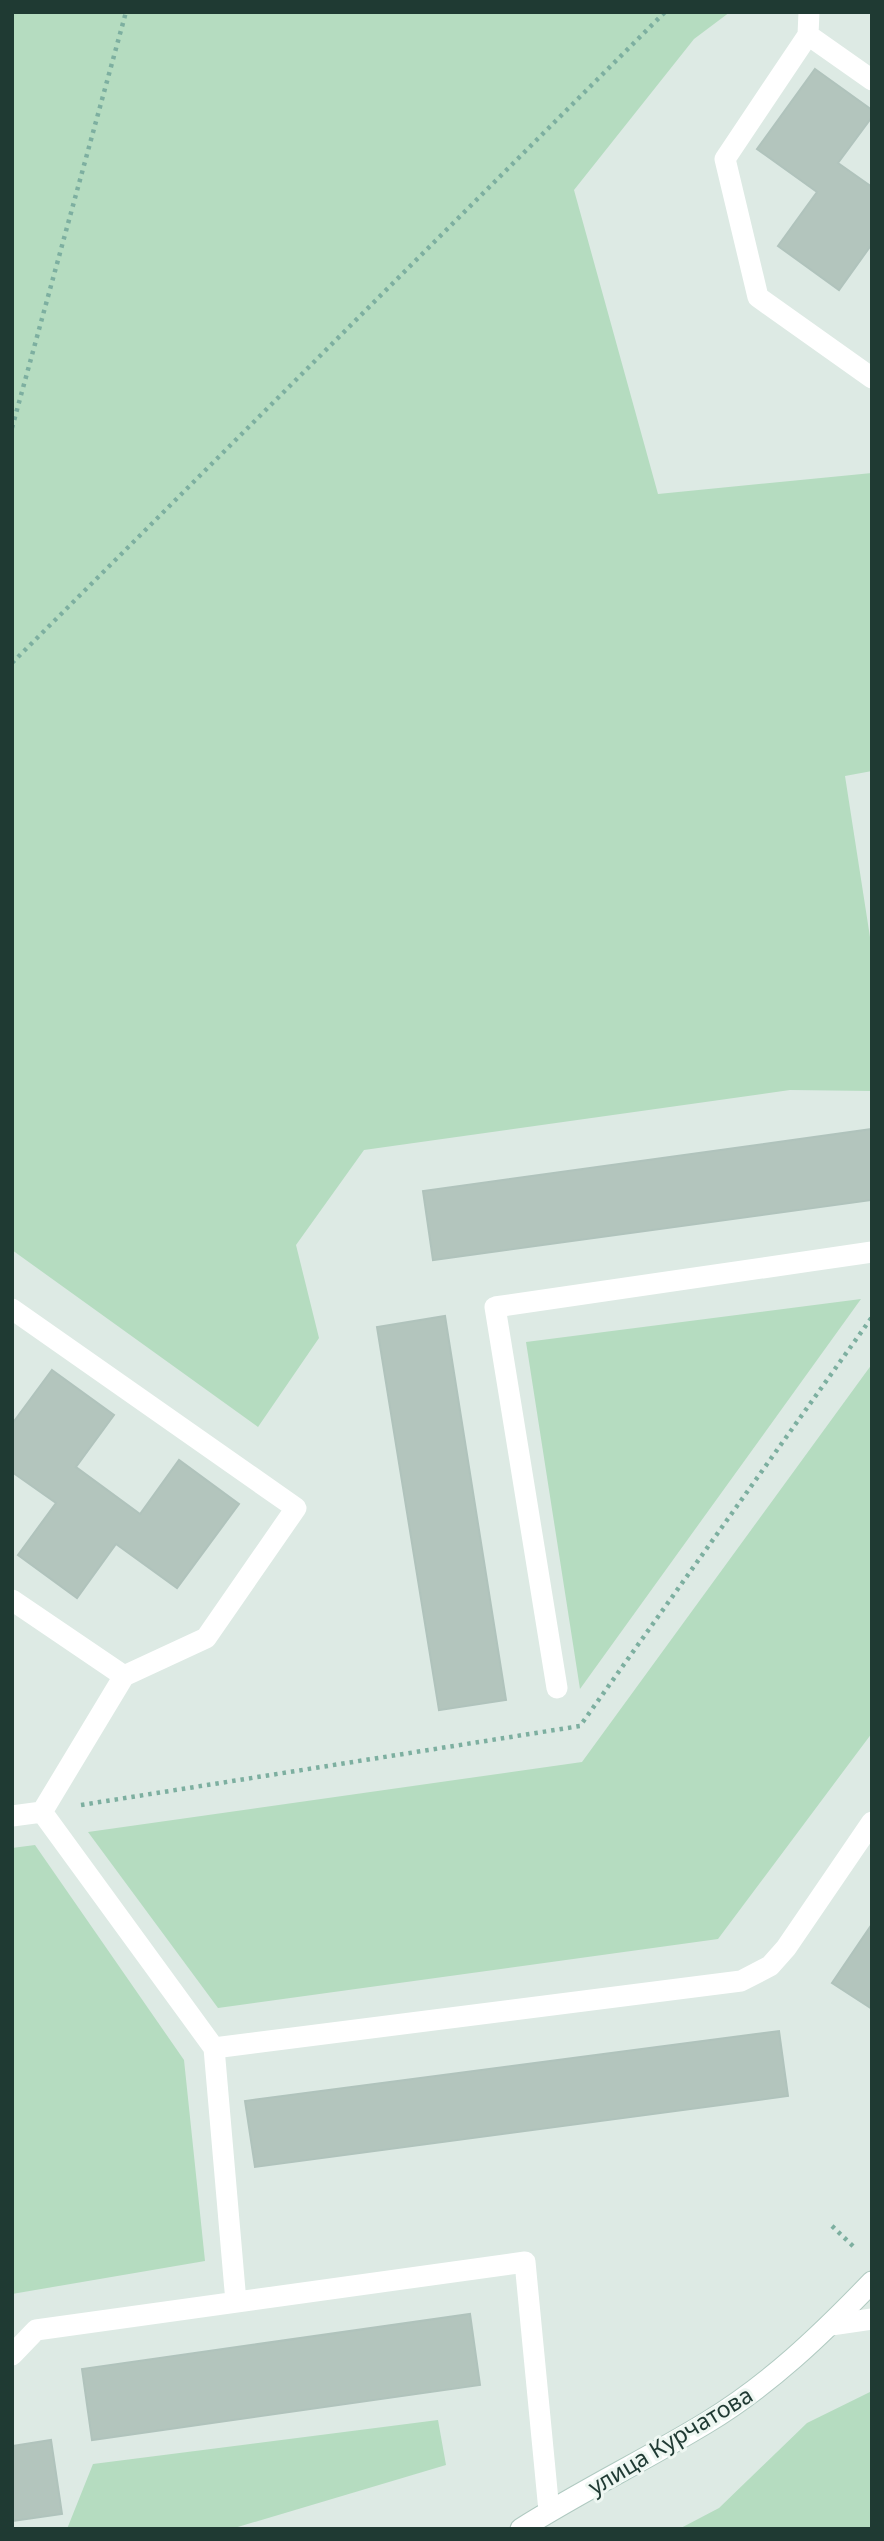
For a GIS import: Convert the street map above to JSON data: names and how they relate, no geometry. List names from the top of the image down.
{
  "streets": {
    "street": ["улица Курчатова"]
  }
}
